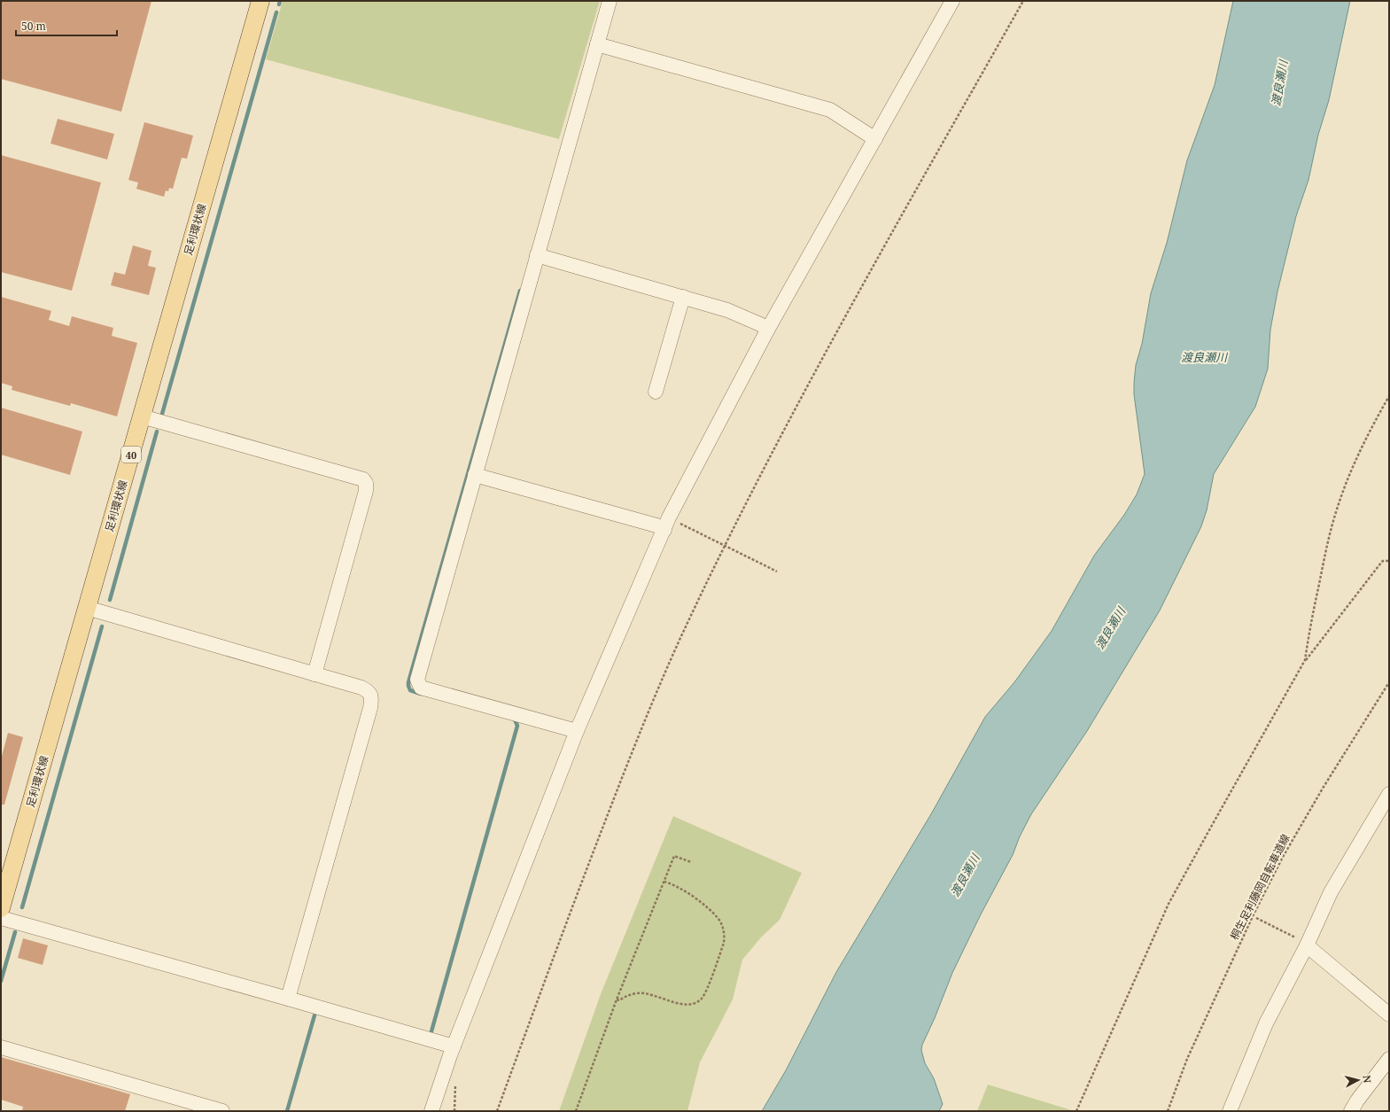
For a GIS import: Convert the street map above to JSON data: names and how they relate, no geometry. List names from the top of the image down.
{
  "streets": {
    "main road": ["足利環状線", "40"],
    "path": ["桐生足利藤岡自転車道線"]
  },
  "water": ["渡良瀬川"],
  "scale_bar": "50 m",
  "north": "right"
}
